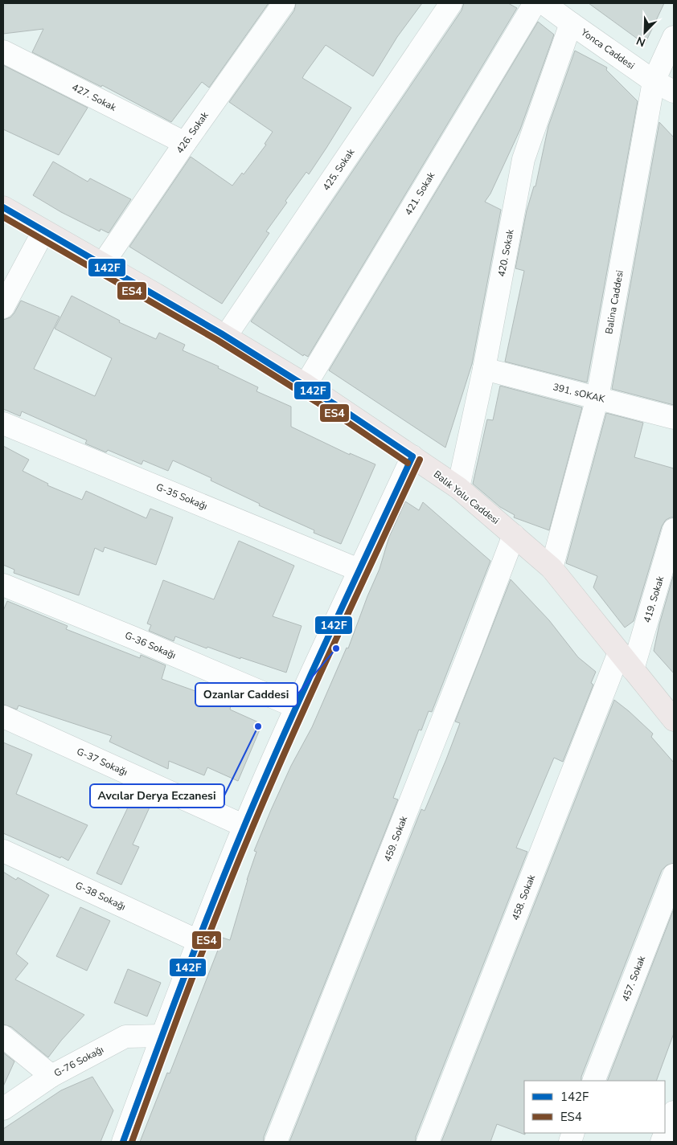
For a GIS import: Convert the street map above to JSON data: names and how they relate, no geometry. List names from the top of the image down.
{
  "streets": {
    "main road": ["Balık Yolu Caddesi"],
    "street": [
      "Yonca Caddesi",
      "427. Sokak",
      "426. Sokak",
      "425. Sokak",
      "421. Sokak",
      "420. Sokak",
      "Balina Caddesi",
      "391. sOKAK",
      "G-35 Sokağı",
      "419. Sokak",
      "G-36 Sokağı",
      "G-37 Sokağı",
      "459. Sokak",
      "G-38 Sokağı",
      "458. Sokak",
      "457. Sokak",
      "G-76 Sokağı"
    ]
  },
  "crossings": [
    ["Yonca Caddesi", "420. Sokak"],
    ["Yonca Caddesi", "Balina Caddesi"],
    ["427. Sokak", "426. Sokak"],
    ["426. Sokak", "Balık Yolu Caddesi"],
    ["425. Sokak", "Balık Yolu Caddesi"],
    ["421. Sokak", "Balık Yolu Caddesi"],
    ["420. Sokak", "391. sOKAK"],
    ["420. Sokak", "Balık Yolu Caddesi"],
    ["Balina Caddesi", "391. sOKAK"],
    ["Balina Caddesi", "Balık Yolu Caddesi"],
    ["Balık Yolu Caddesi", "419. Sokak"],
    ["Balık Yolu Caddesi", "459. Sokak"],
    ["Balık Yolu Caddesi", "458. Sokak"],
    ["419. Sokak", "458. Sokak"]
  ],
  "places": ["Ozanlar Caddesi", "Avcılar Derya Eczanesi"],
  "lines": ["transit line 142F", "transit line ES4"],
  "legend": ["142F", "ES4"],
  "north": "bottom left"
}
